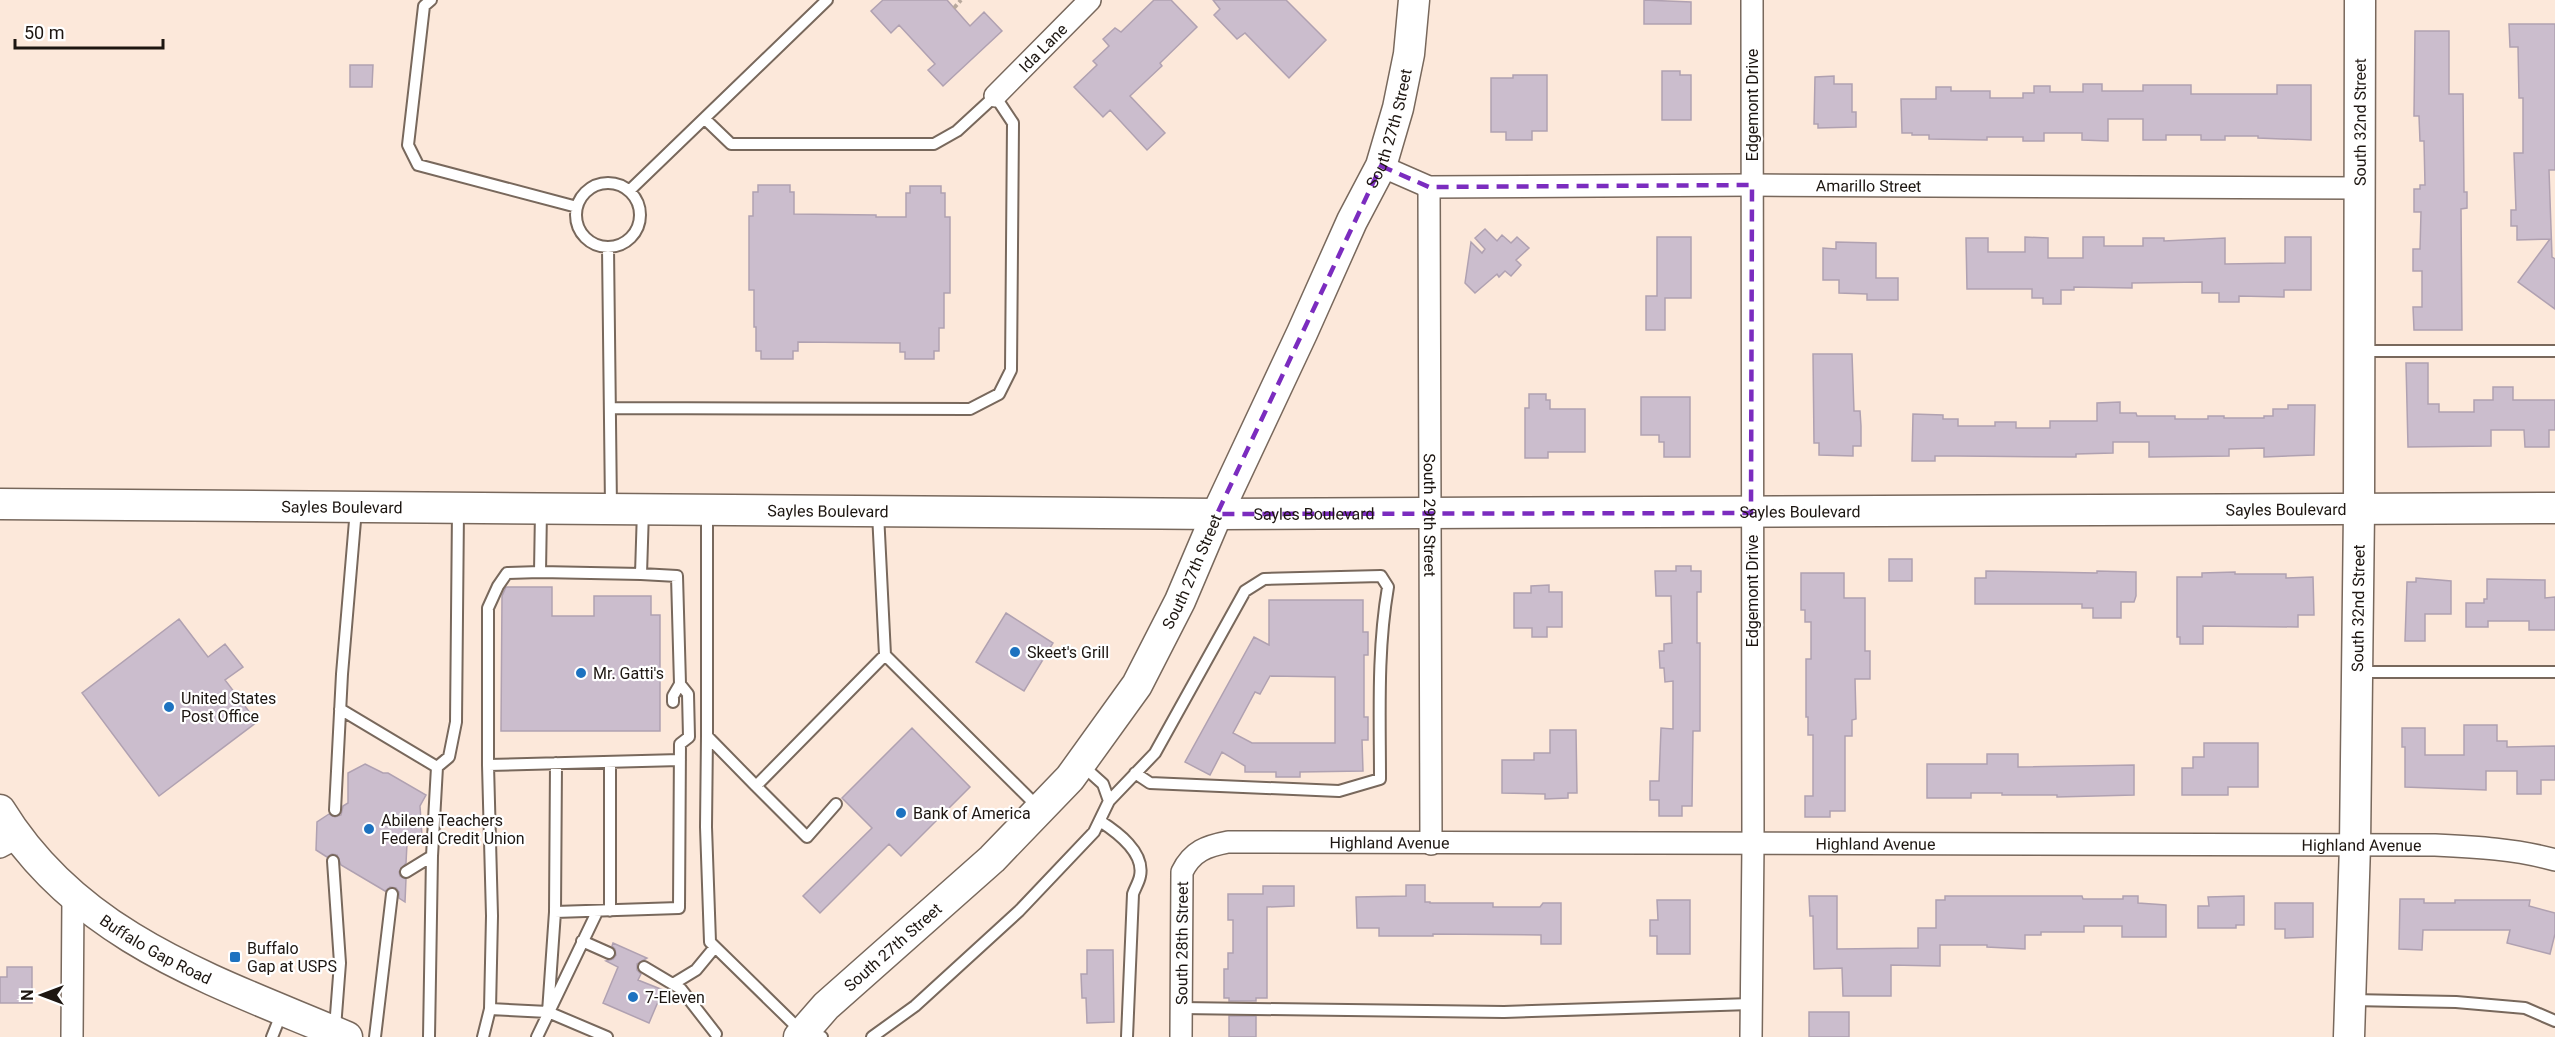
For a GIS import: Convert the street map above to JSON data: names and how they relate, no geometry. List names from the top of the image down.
{
  "streets": {
    "street": [
      "Ida Lane",
      "Edgemont Drive",
      "South 32nd Street",
      "South 27th Street",
      "Amarillo Street",
      "Sayles Boulevard",
      "South 29th Street",
      "Highland Avenue",
      "South 28th Street",
      "Buffalo Gap Road"
    ]
  },
  "crossings": [
    ["Edgemont Drive", "Amarillo Street"],
    ["Edgemont Drive", "Sayles Boulevard"],
    ["Edgemont Drive", "Highland Avenue"],
    ["South 32nd Street", "Amarillo Street"],
    ["South 32nd Street", "Sayles Boulevard"],
    ["South 32nd Street", "Highland Avenue"],
    ["South 27th Street", "Amarillo Street"],
    ["South 27th Street", "Sayles Boulevard"],
    ["Amarillo Street", "South 29th Street"],
    ["Sayles Boulevard", "South 29th Street"],
    ["South 29th Street", "Highland Avenue"],
    ["Highland Avenue", "South 28th Street"]
  ],
  "places": {
    "other": [
      "Skeet's Grill",
      "Mr. Gatti's",
      "United States Post Office",
      "Bank of America",
      "Abilene Teachers Federal Credit Union",
      "7-Eleven"
    ],
    "transit": ["Buffalo Gap at USPS"]
  },
  "scale_bar": "50 m",
  "north": "left"
}
